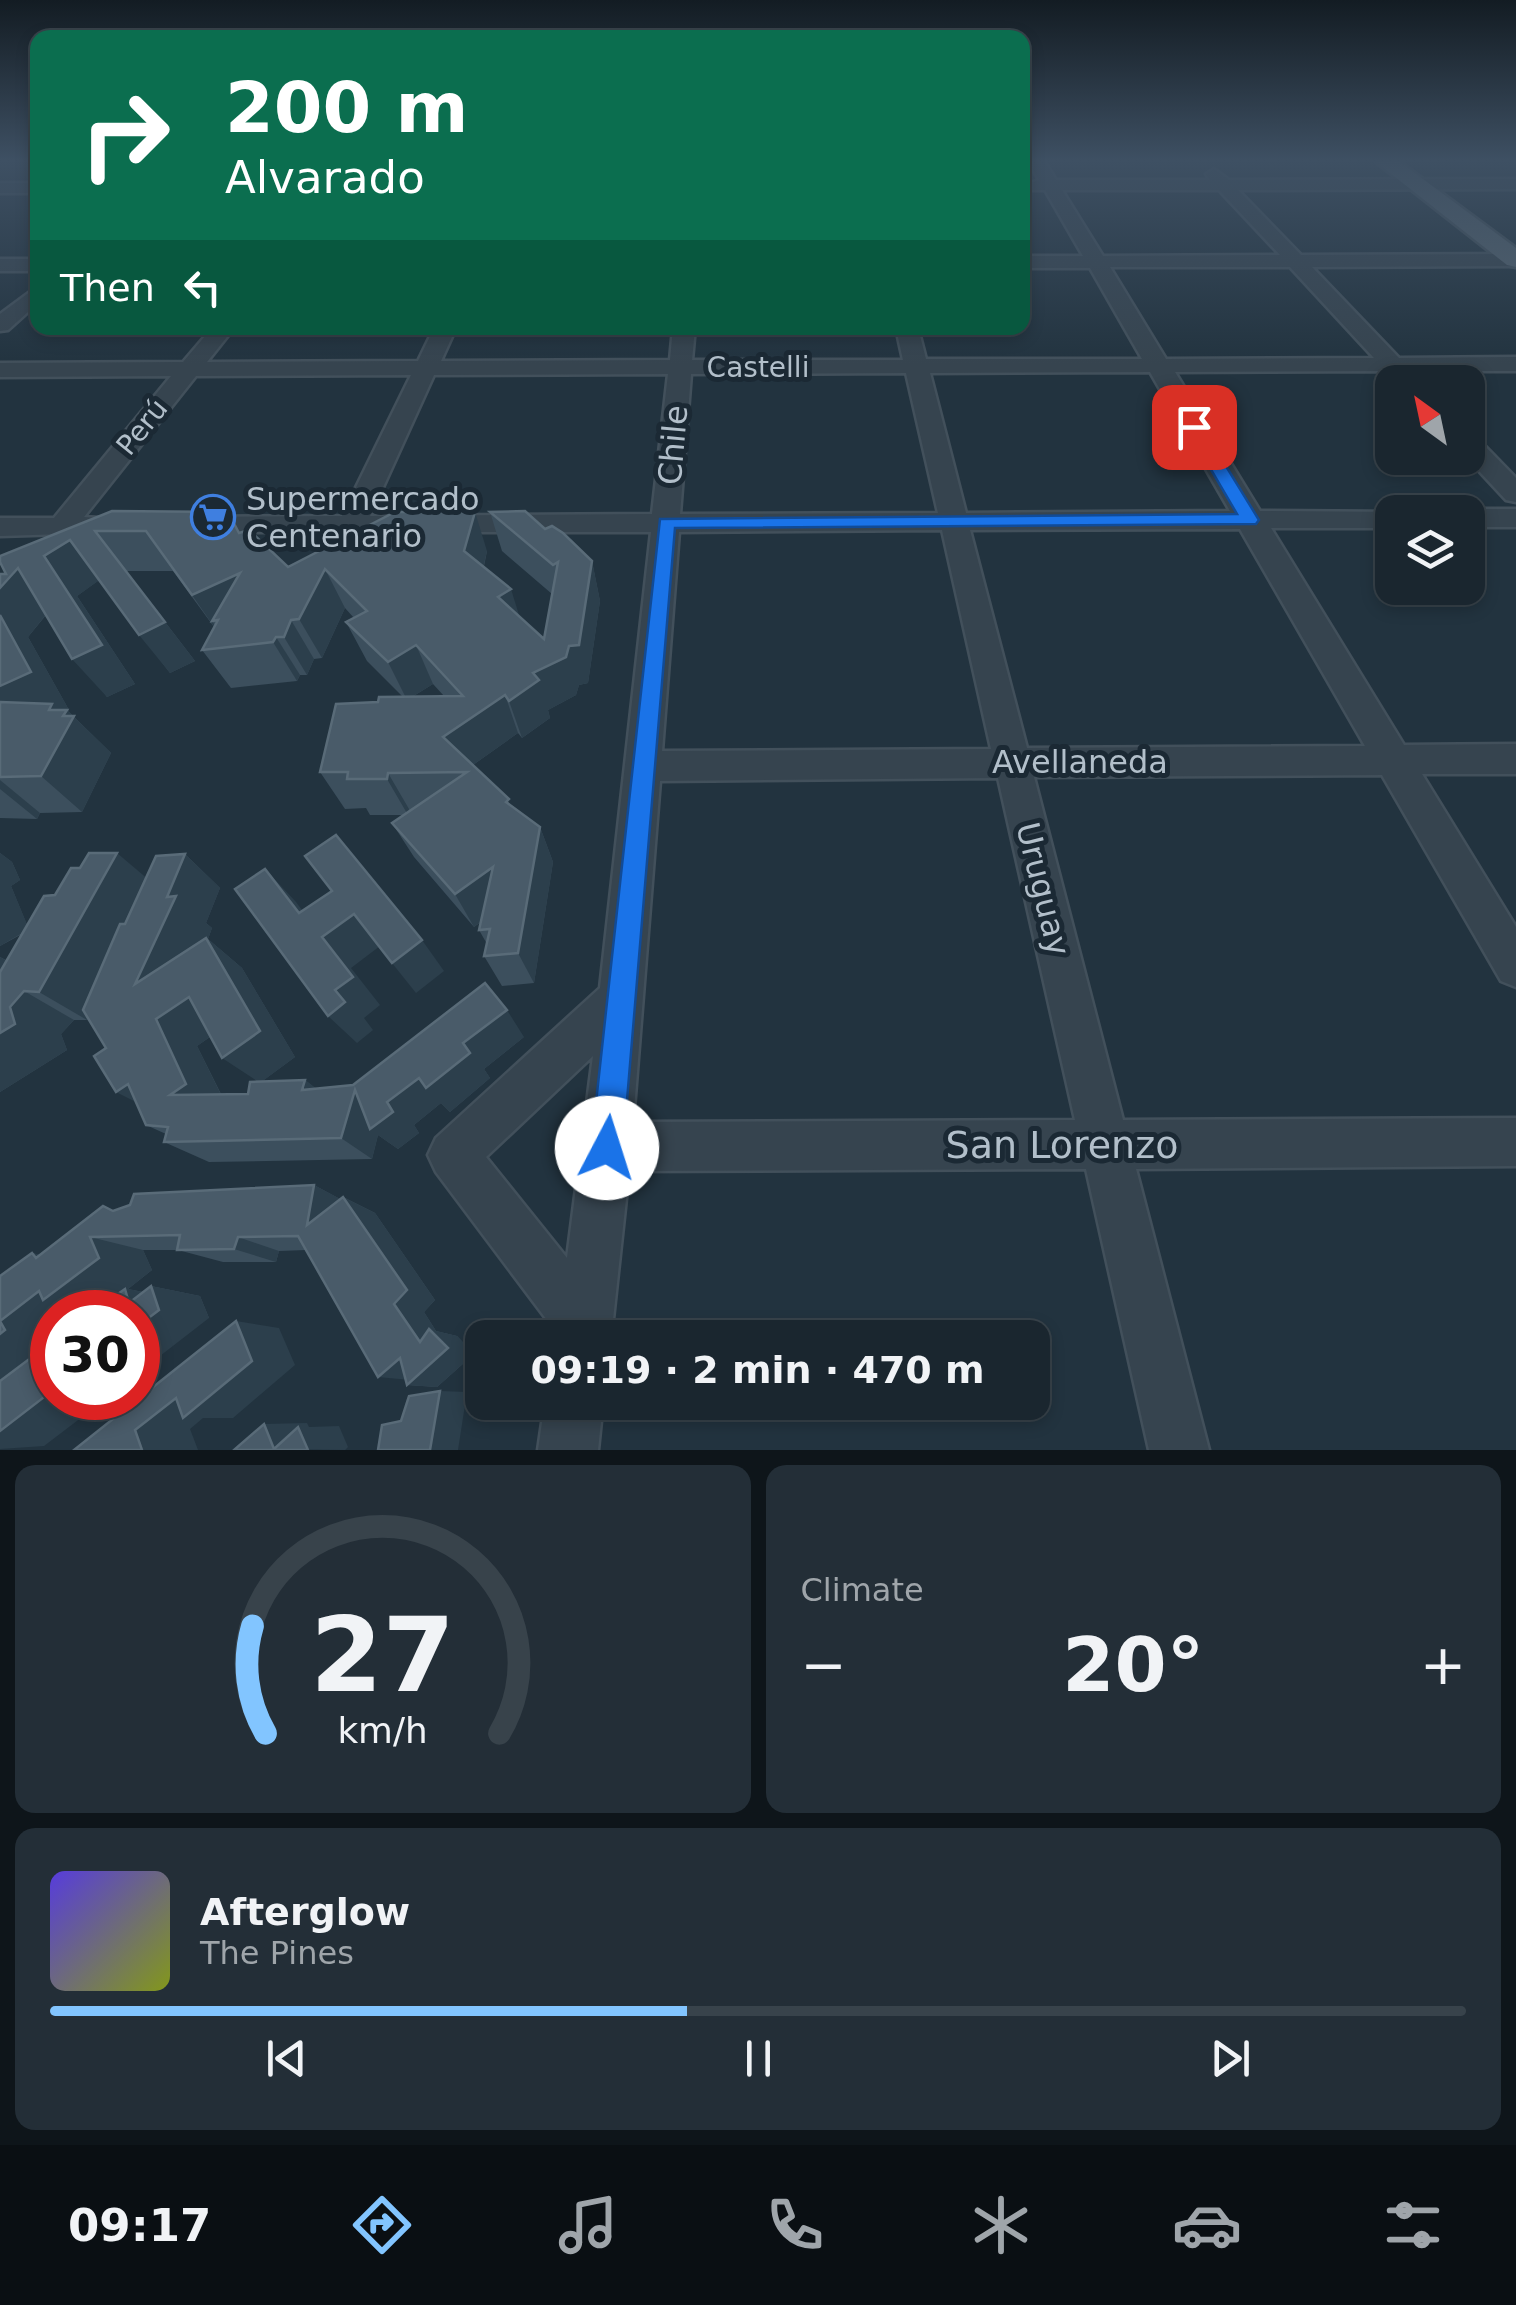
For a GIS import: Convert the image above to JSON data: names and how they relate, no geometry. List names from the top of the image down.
{
  "streets": {
    "street": [
      "Castelli",
      "Perú",
      "Chile",
      "Avellaneda",
      "Uruguay",
      "San Lorenzo"
    ]
  },
  "crossings": [
    ["Castelli", "Perú"],
    ["Castelli", "Chile"],
    ["Castelli", "Uruguay"],
    ["Chile", "Avellaneda"],
    ["Chile", "San Lorenzo"],
    ["Avellaneda", "Uruguay"],
    ["Uruguay", "San Lorenzo"]
  ],
  "places": {
    "supermarket": ["Supermercado Centenario"]
  },
  "north": "top left",
  "page": {
    "turn": ["200 m", "Alvarado"],
    "then": "Then",
    "limit": "30",
    "trip": "09:19 · 2 min · 470 m",
    "tile": "Climate",
    "heat": ["−", "20°", "+"],
    "song": ["Afterglow", "The Pines"],
    "tabs": "09:17",
    "gauge": ["27", "km/h"]
  }
}
